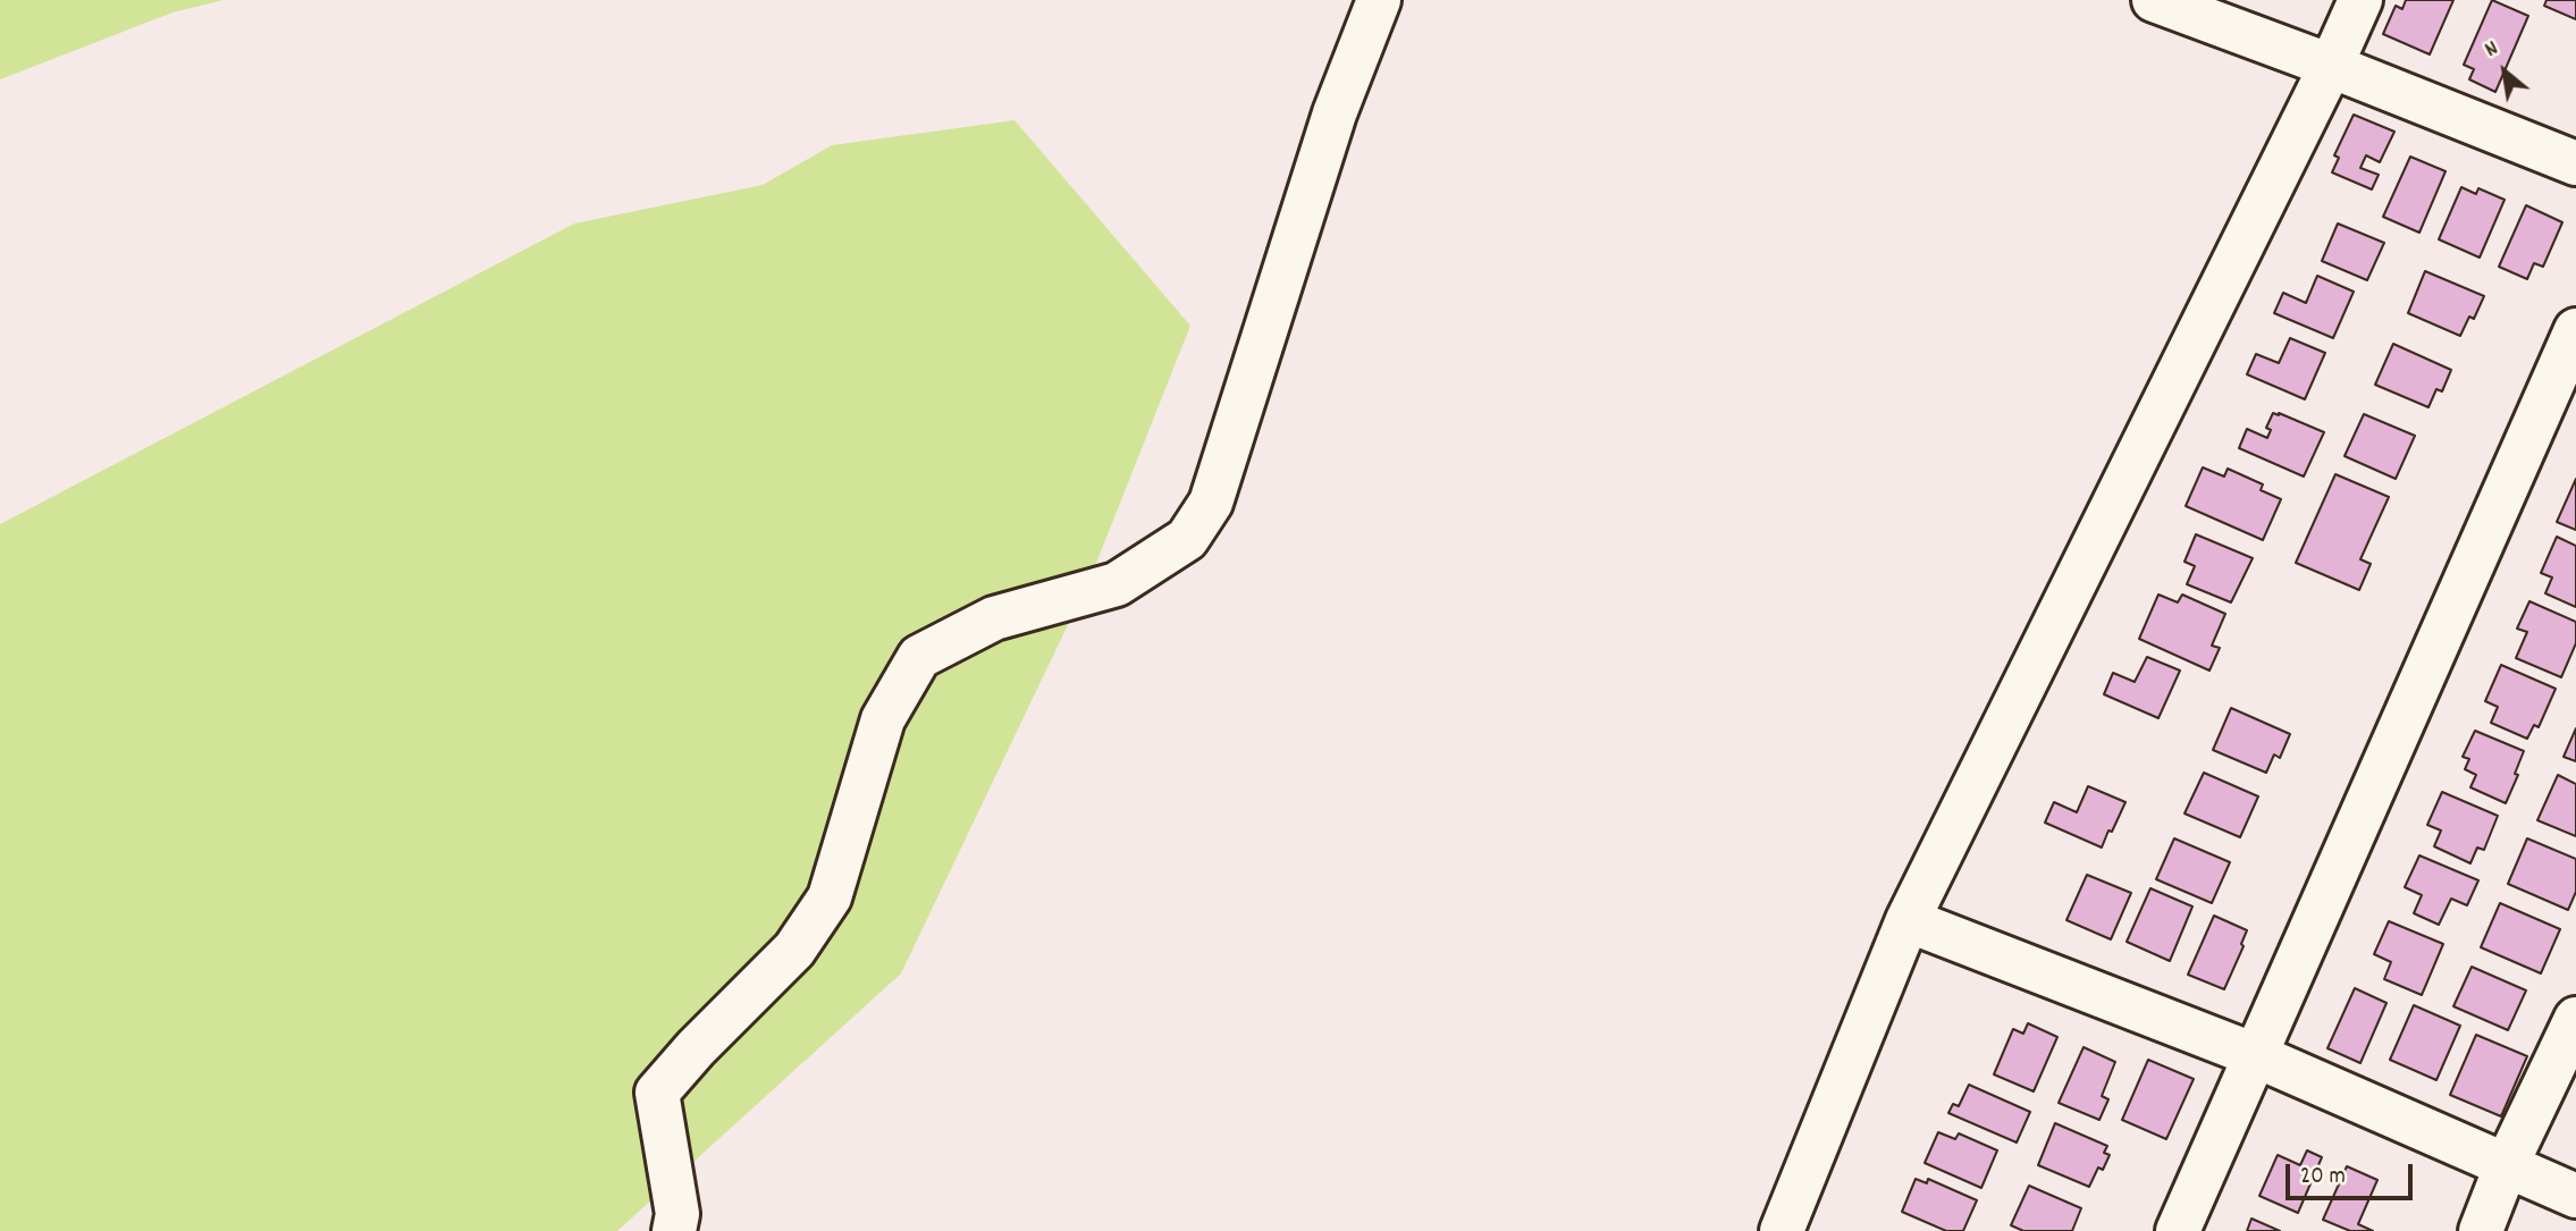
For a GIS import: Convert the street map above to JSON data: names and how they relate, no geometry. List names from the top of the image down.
{
  "scale_bar": "20 m",
  "north": "top left"
}
